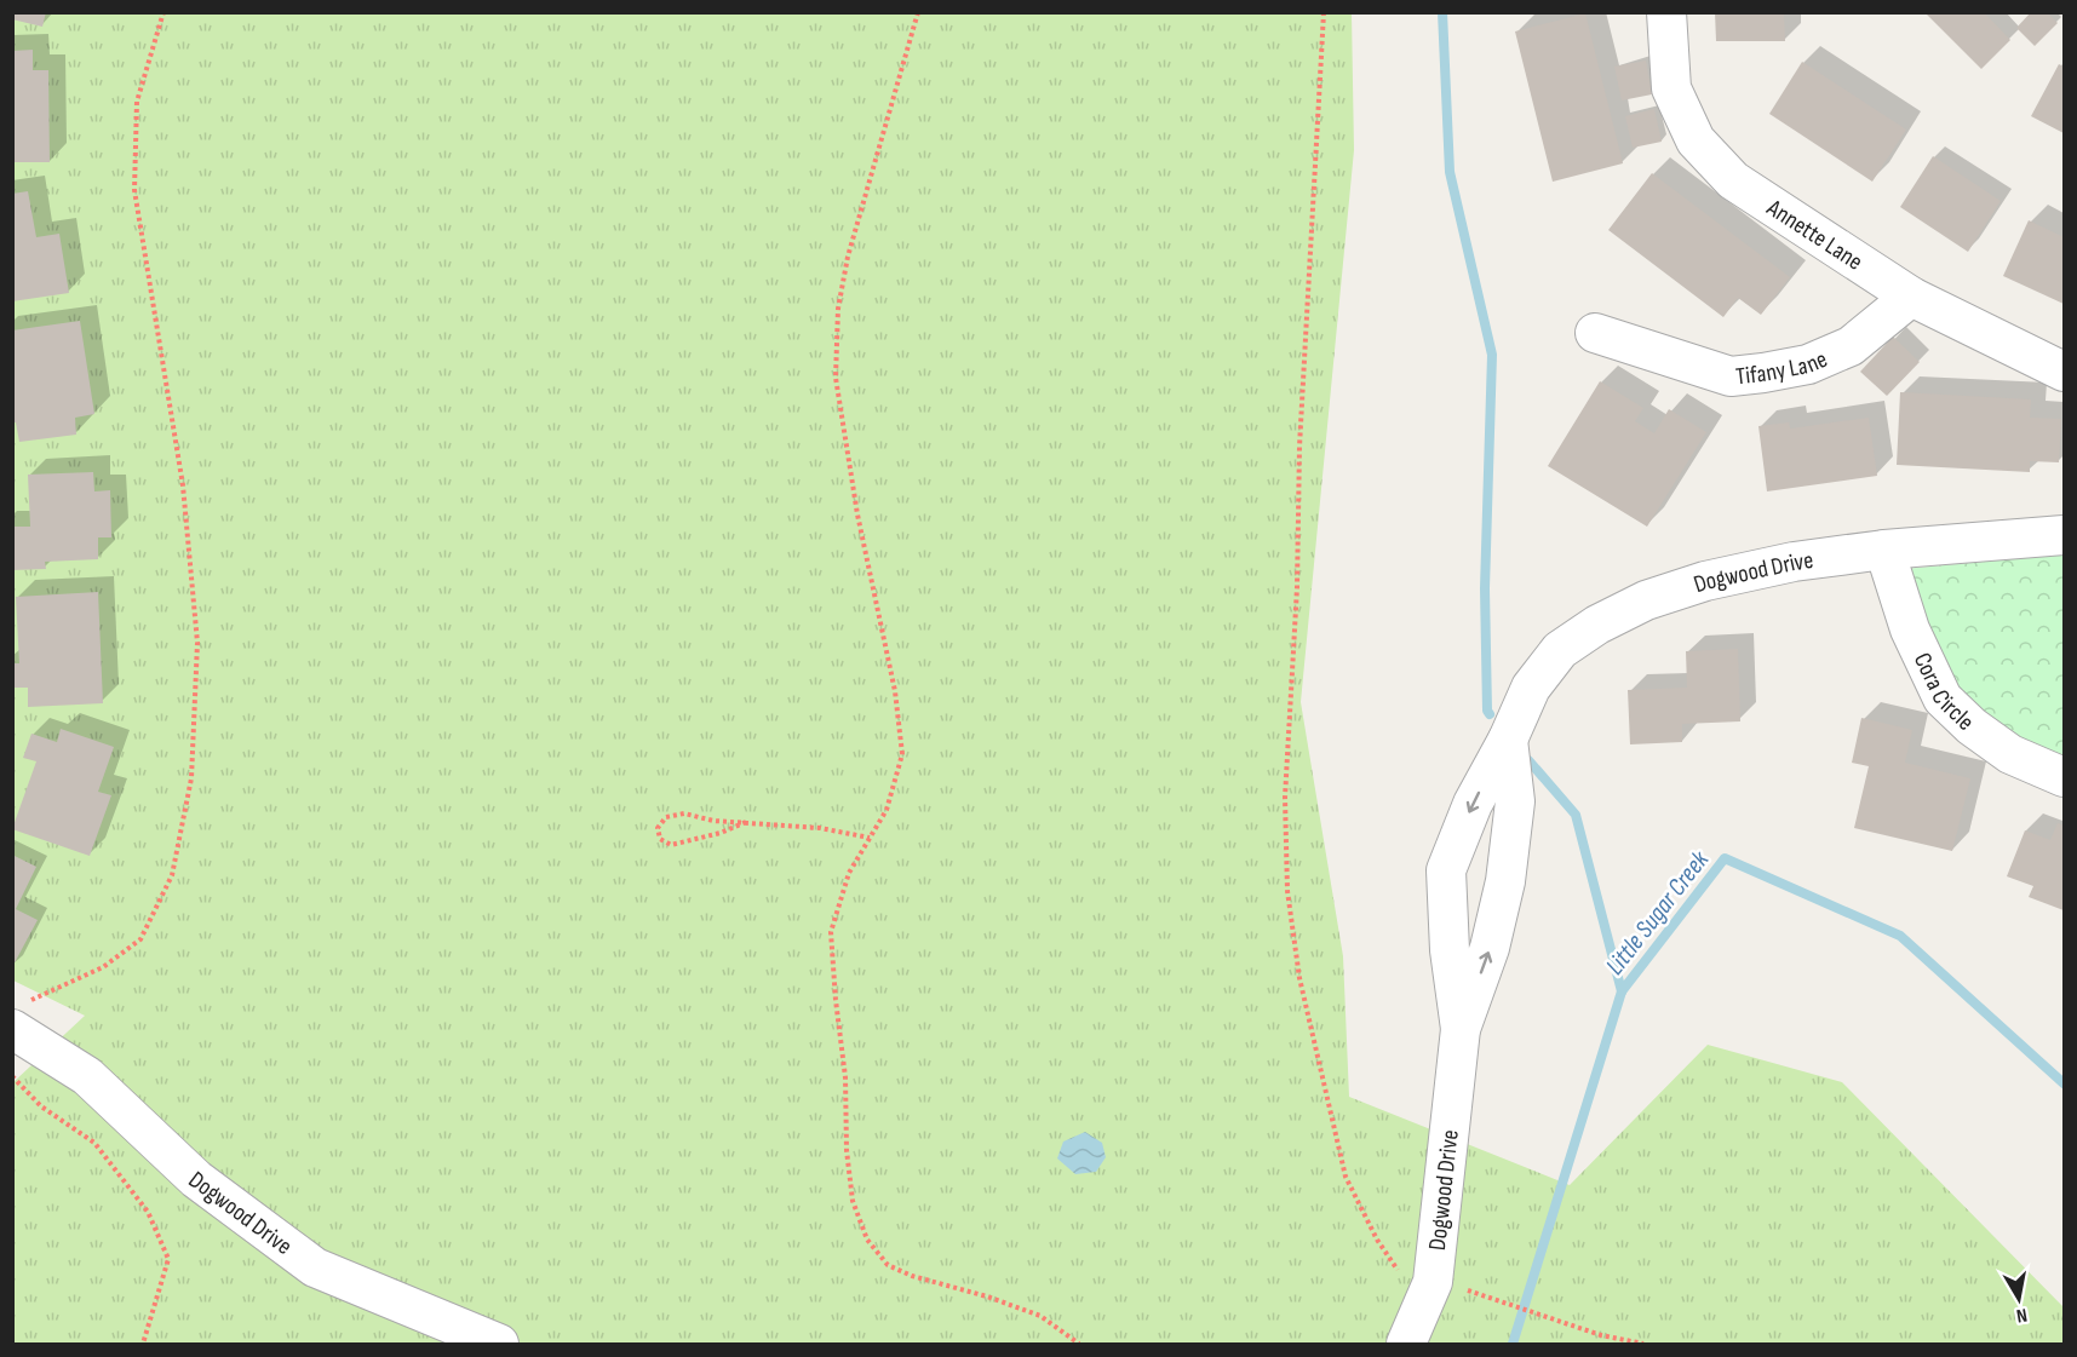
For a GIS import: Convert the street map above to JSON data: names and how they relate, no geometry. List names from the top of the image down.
{
  "streets": {
    "street": [
      "Annette Lane",
      "Tifany Lane",
      "Dogwood Drive",
      "Cora Circle"
    ]
  },
  "crossings": [
    ["Annette Lane", "Tifany Lane"],
    ["Dogwood Drive", "Cora Circle"]
  ],
  "water": ["Little Sugar Creek"],
  "north": "bottom"
}
